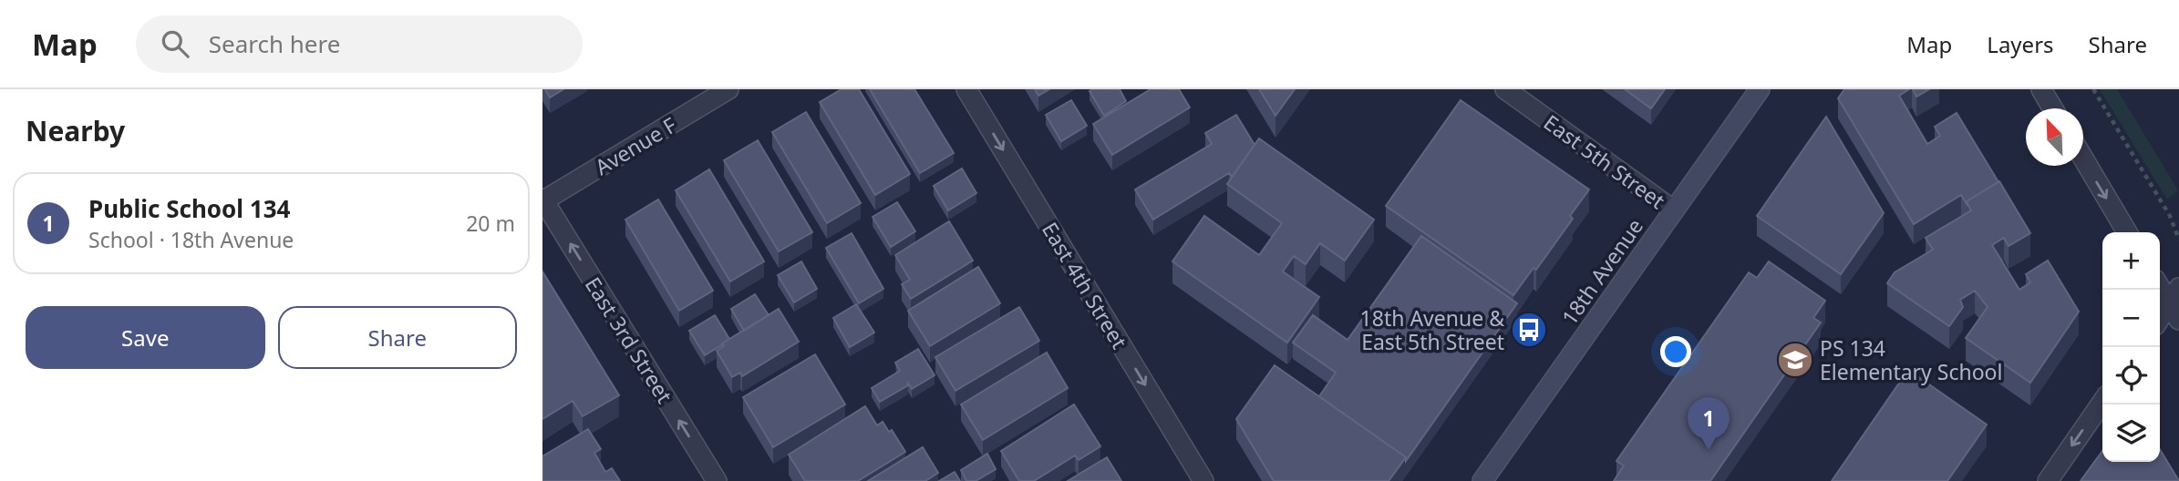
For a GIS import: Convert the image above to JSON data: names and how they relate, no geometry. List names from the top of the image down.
{
  "streets": {
    "street": [
      "Avenue F",
      "East 5th Street",
      "18th Avenue",
      "East 4th Street",
      "East 3rd Street"
    ]
  },
  "crossings": [
    ["Avenue F", "East 3rd Street"],
    ["East 5th Street", "18th Avenue"]
  ],
  "one_way": ["East 4th Street", "East 3rd Street"],
  "places": {
    "bus stop": ["18th Avenue & East 5th Street"],
    "school or university": ["PS 134 Elementary School"]
  },
  "north": "top left",
  "page": {
    "header": "Map",
    "search": "Search here",
    "nav": ["Map", "Layers", "Share"],
    "heading": "Nearby",
    "list": [
      {
        "mark": "1",
        "name": "Public School 134",
        "note": "School · 18th Avenue",
        "value": "20 m"
      }
    ],
    "map_buttons": ["+", "−"],
    "buttons": ["Save", "Share"],
    "pins": "1"
  }
}
